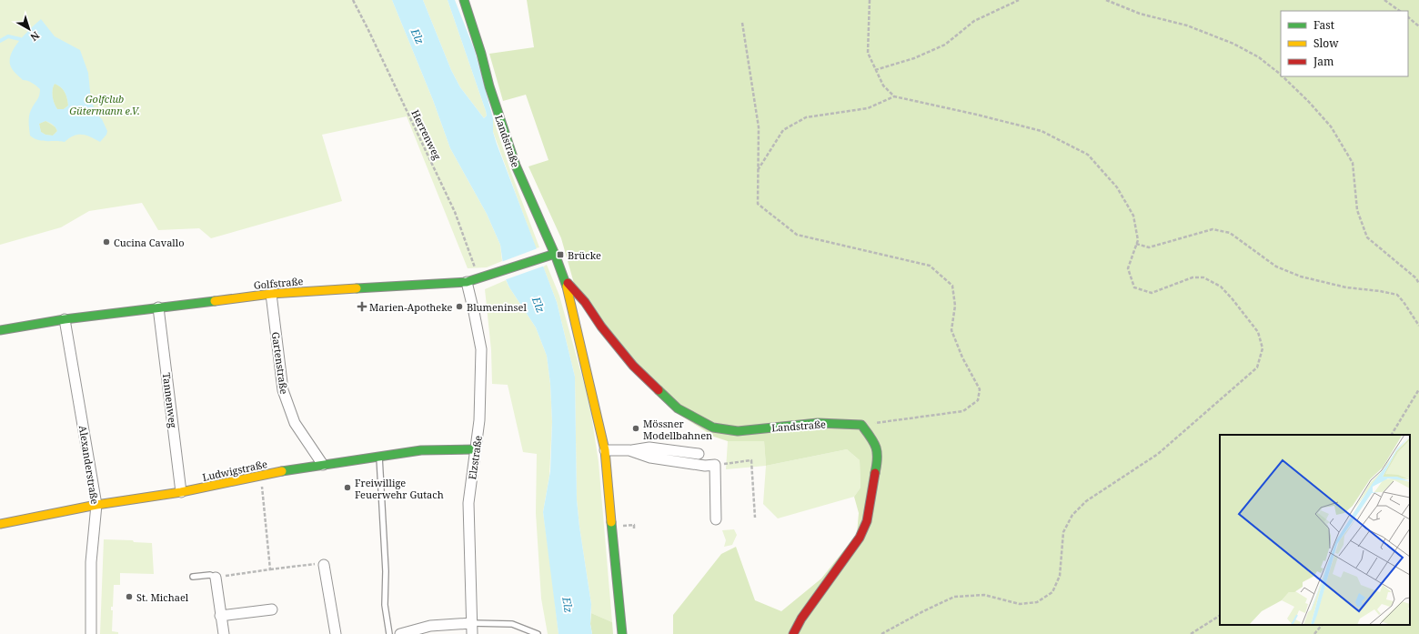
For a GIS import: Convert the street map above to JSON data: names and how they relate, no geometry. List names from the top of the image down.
{
  "streets": {
    "street": [
      "Landstraße",
      "Golfstraße",
      "Gartenstraße",
      "Tannenweg",
      "Elzstraße",
      "Alexanderstraße",
      "Ludwigstraße"
    ],
    "path": ["Herrenweg"]
  },
  "crossings": [
    ["Herrenweg", "Golfstraße"],
    ["Landstraße", "Golfstraße"],
    ["Golfstraße", "Gartenstraße"],
    ["Golfstraße", "Tannenweg"],
    ["Golfstraße", "Elzstraße"],
    ["Golfstraße", "Alexanderstraße"],
    ["Gartenstraße", "Ludwigstraße"],
    ["Tannenweg", "Ludwigstraße"],
    ["Elzstraße", "Ludwigstraße"],
    ["Alexanderstraße", "Ludwigstraße"]
  ],
  "water": ["Elz"],
  "parks": ["Golfclub Gütermann e.V."],
  "places": {
    "other": [
      "Cucina Cavallo",
      "Blumeninsel",
      "Mössner Modellbahnen",
      "Freiwillige Feuerwehr Gutach",
      "St. Michael"
    ],
    "transit": ["Brücke"],
    "health": ["Marien-Apotheke"]
  },
  "legend": ["Fast", "Slow", "Jam"],
  "north": "bottom right"
}
